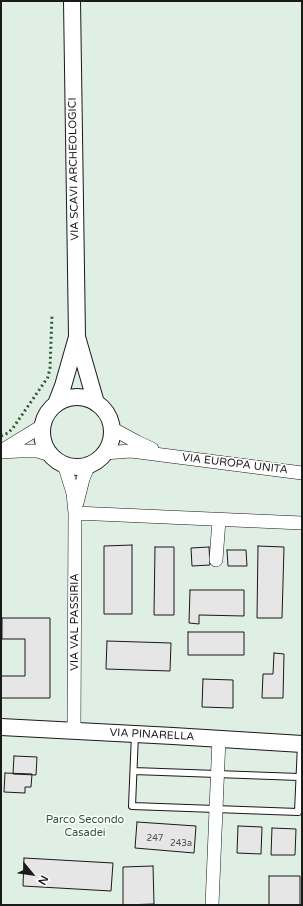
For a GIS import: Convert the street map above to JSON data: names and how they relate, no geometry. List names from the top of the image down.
{
  "streets": {
    "street": [
      "VIA SCAVI ARCHEOLOGICI",
      "VIA EUROPA UNITA",
      "VIA VAL PASSIRIA",
      "VIA PINARELLA"
    ]
  },
  "crossings": [
    ["VIA SCAVI ARCHEOLOGICI", "VIA EUROPA UNITA"],
    ["VIA SCAVI ARCHEOLOGICI", "VIA VAL PASSIRIA"],
    ["VIA EUROPA UNITA", "VIA VAL PASSIRIA"],
    ["VIA VAL PASSIRIA", "VIA PINARELLA"]
  ],
  "parks": ["Parco Secondo Casadei"],
  "house_numbers": ["247", "243a"],
  "north": "bottom right"
}
